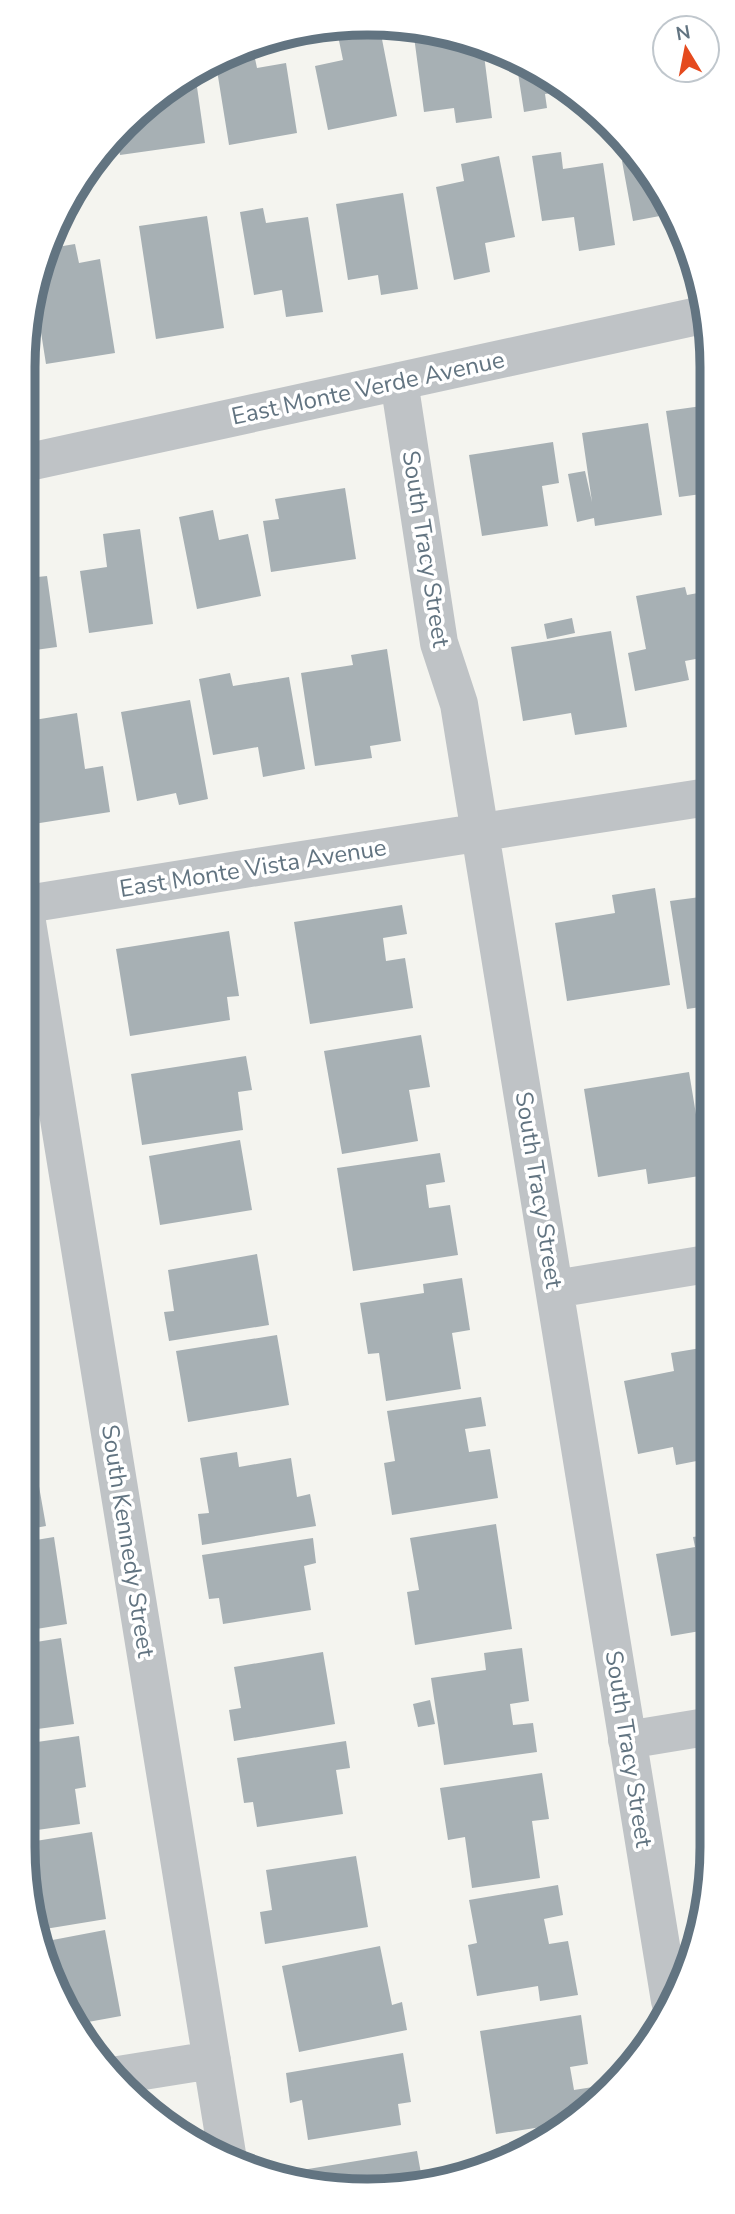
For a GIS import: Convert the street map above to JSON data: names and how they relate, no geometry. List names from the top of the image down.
{
  "streets": {
    "street": [
      "East Monte Verde Avenue",
      "South Tracy Street",
      "East Monte Vista Avenue",
      "South Kennedy Street"
    ]
  },
  "crossings": [
    ["East Monte Verde Avenue", "South Tracy Street"],
    ["South Tracy Street", "East Monte Vista Avenue"]
  ],
  "north": "top"
}
